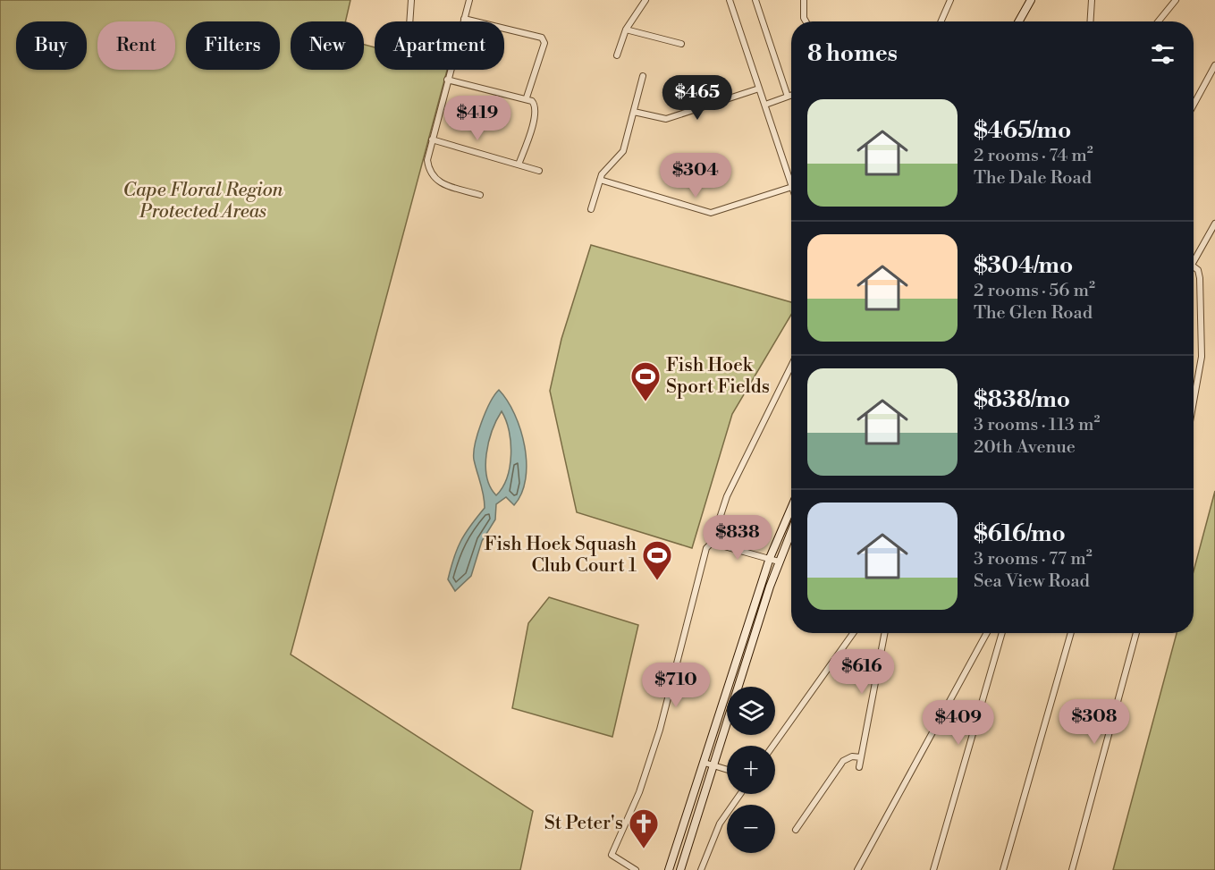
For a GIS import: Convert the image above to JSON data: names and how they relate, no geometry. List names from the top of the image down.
{
  "parks": ["Cape Floral Region Protected Areas"],
  "places": {
    "sports": ["Fish Hoek Sport Fields", "Fish Hoek Squash Club Court 1"],
    "church": ["St Peter's"]
  },
  "page": {
    "chip": [
      "Buy",
      "Rent",
      "Filters",
      "New",
      "Apartment"
    ],
    "heading": "8 homes",
    "price": [
      "$465",
      "$419",
      "$304",
      "$838",
      "$616",
      "$710",
      "$308",
      "$409"
    ],
    "list": [
      {
        "name": "$465/mo",
        "note": "2 rooms · 74 m² · The Dale Road"
      },
      {
        "name": "$304/mo",
        "note": "2 rooms · 56 m² · The Glen Road"
      },
      {
        "name": "$838/mo",
        "note": "3 rooms · 113 m² · 20th Avenue"
      },
      {
        "name": "$616/mo",
        "note": "3 rooms · 77 m² · Sea View Road"
      }
    ],
    "map_buttons": ["+", "−"]
  }
}
